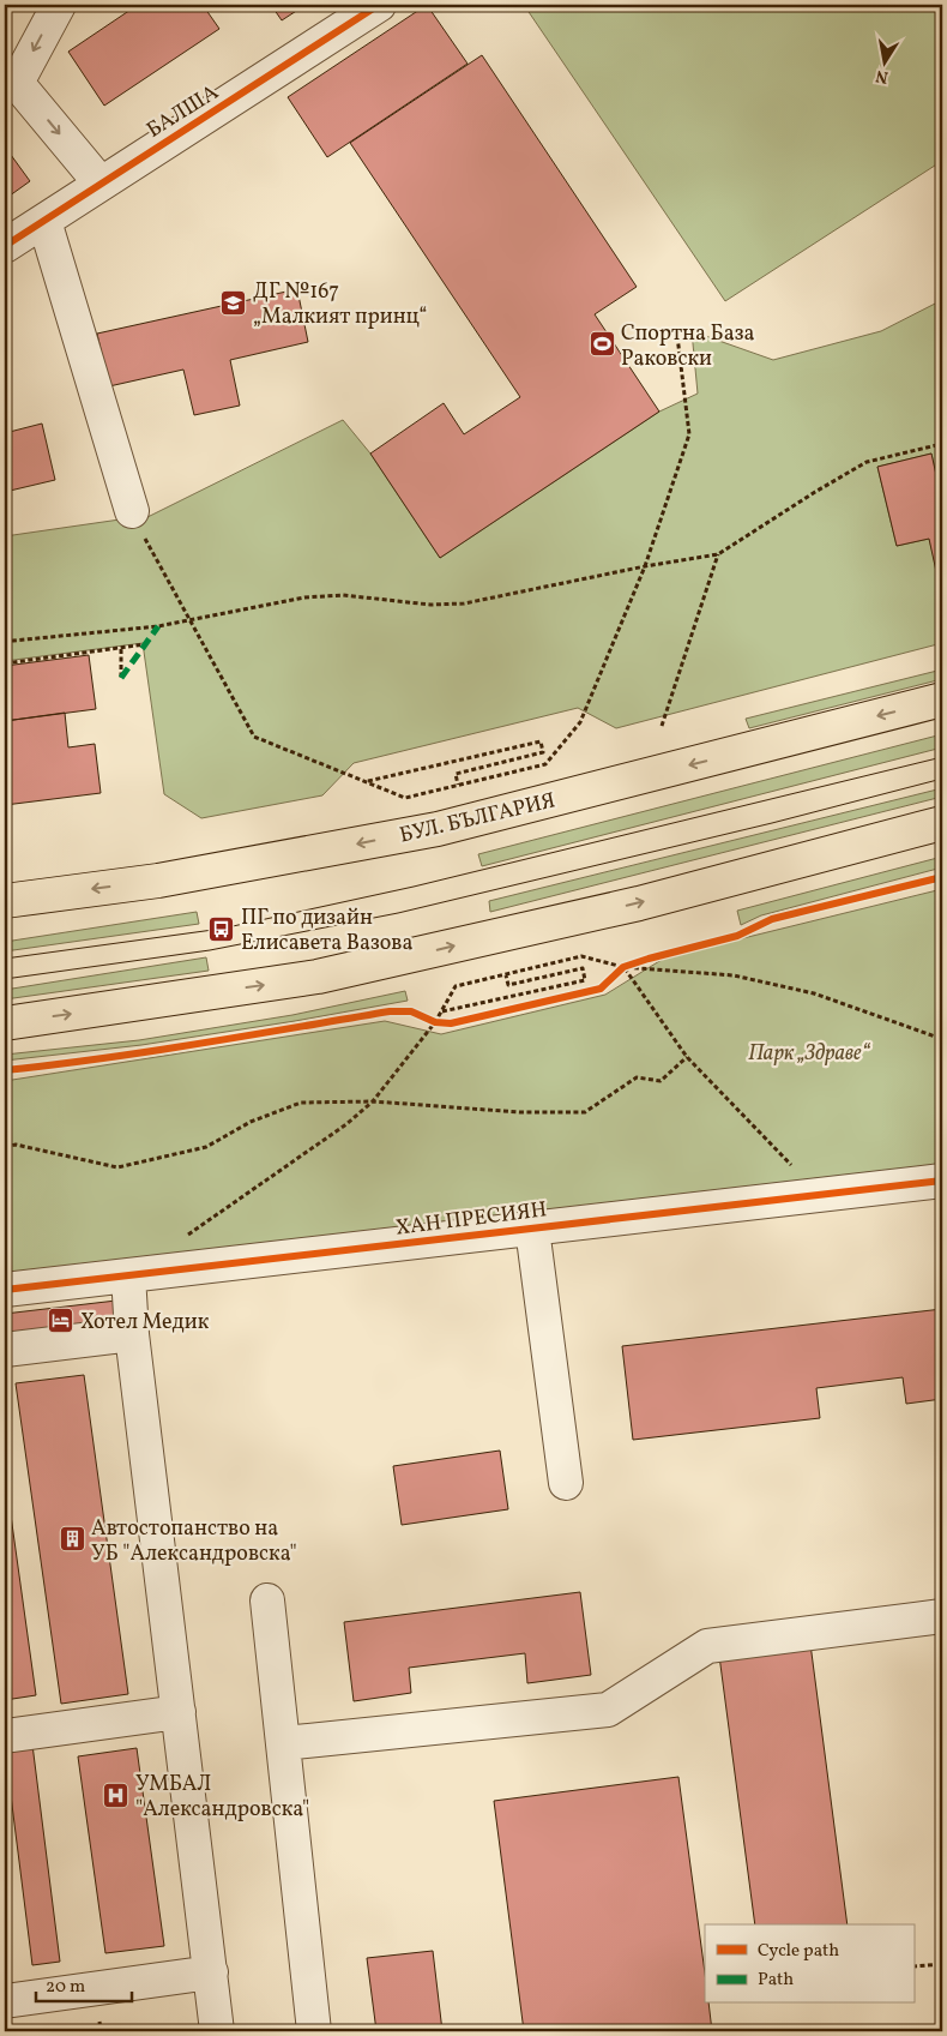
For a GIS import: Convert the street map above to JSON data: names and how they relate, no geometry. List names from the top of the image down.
{
  "streets": {
    "main road": ["БУЛ. БЪЛГАРИЯ"],
    "street": ["БАЛША", "ХАН ПРЕСИЯН"]
  },
  "parks": ["Парк „Здраве“"],
  "places": {
    "school or university": ["ДГ №167 „Малкият принц“"],
    "sports": ["Спортна База Раковски"],
    "bus stop": ["ПГ по дизайн Елисавета Вазова"],
    "hotel": ["Хотел Медик"],
    "building": ["Автостопанство на УБ \"Александровска\""],
    "hospital": ["УМБАЛ \"Александровска\""]
  },
  "legend": ["Cycle path", "Path"],
  "scale_bar": "20 m",
  "north": "bottom"
}
